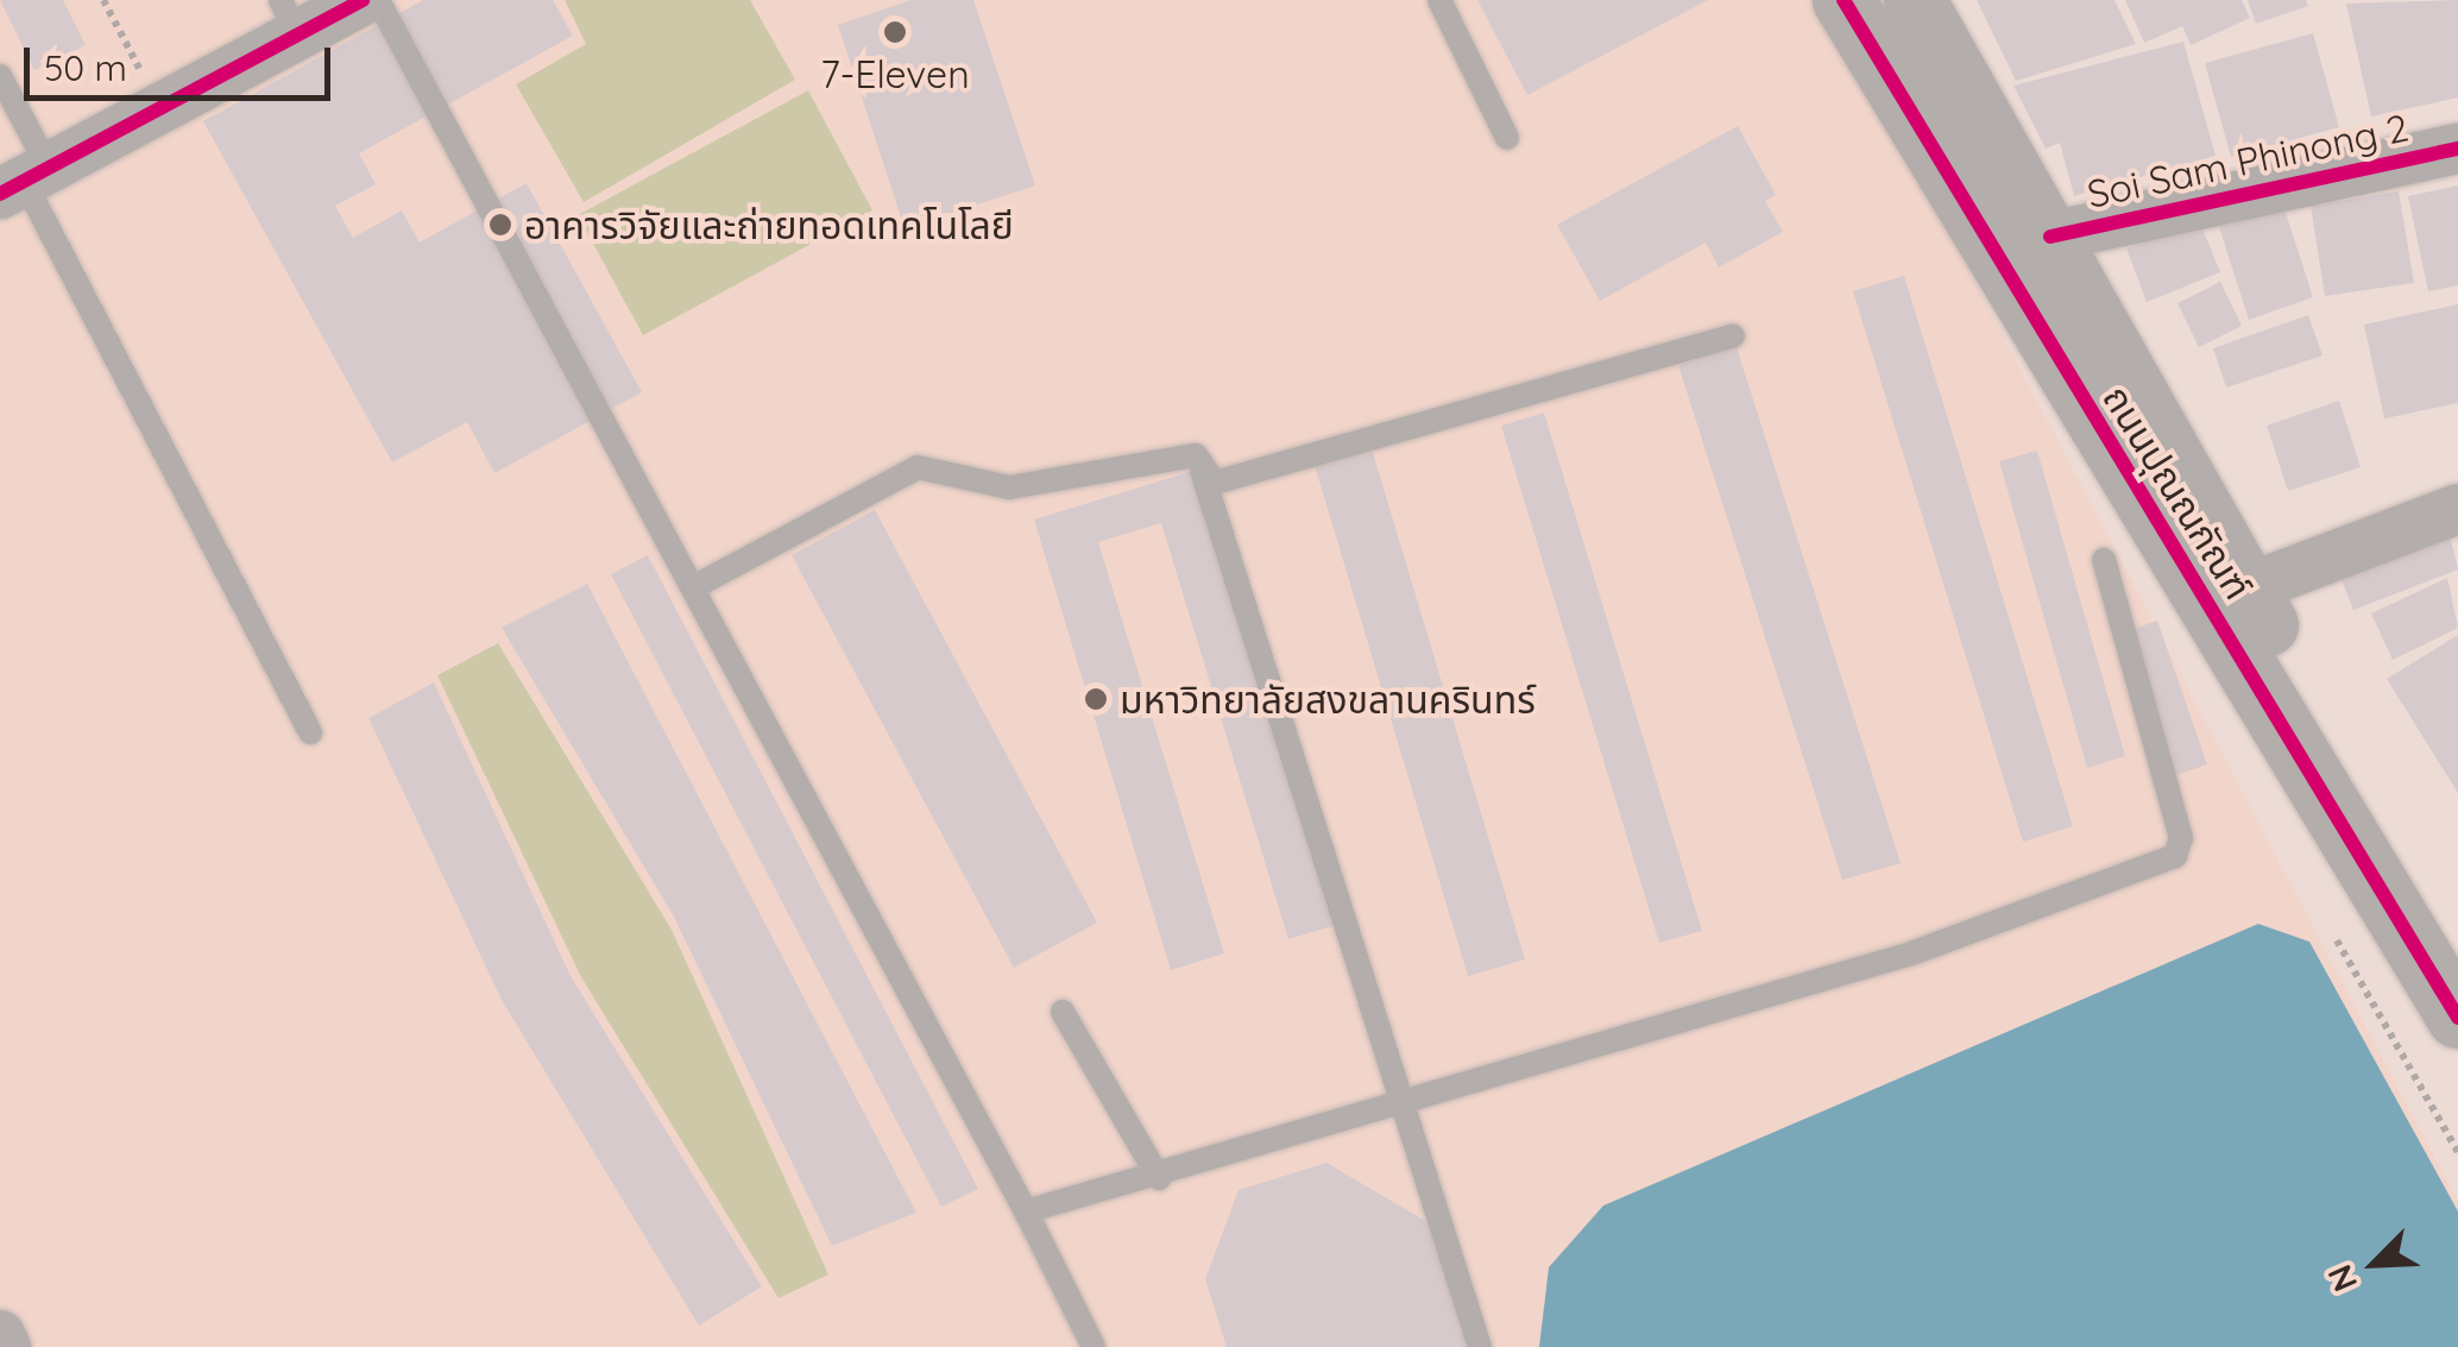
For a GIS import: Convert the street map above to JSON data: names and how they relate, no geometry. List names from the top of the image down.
{
  "streets": {
    "street": ["Soi Sam Phinong 2", "ถนนปุณณกัณฑ์"]
  },
  "crossings": [
    ["Soi Sam Phinong 2", "ถนนปุณณกัณฑ์"]
  ],
  "places": ["7-Eleven", "อาคารวิจัยและถ่ายทอดเทคโนโลยี", "มหาวิทยาลัยสงขลานครินทร์"],
  "scale_bar": "50 m",
  "north": "bottom left"
}
